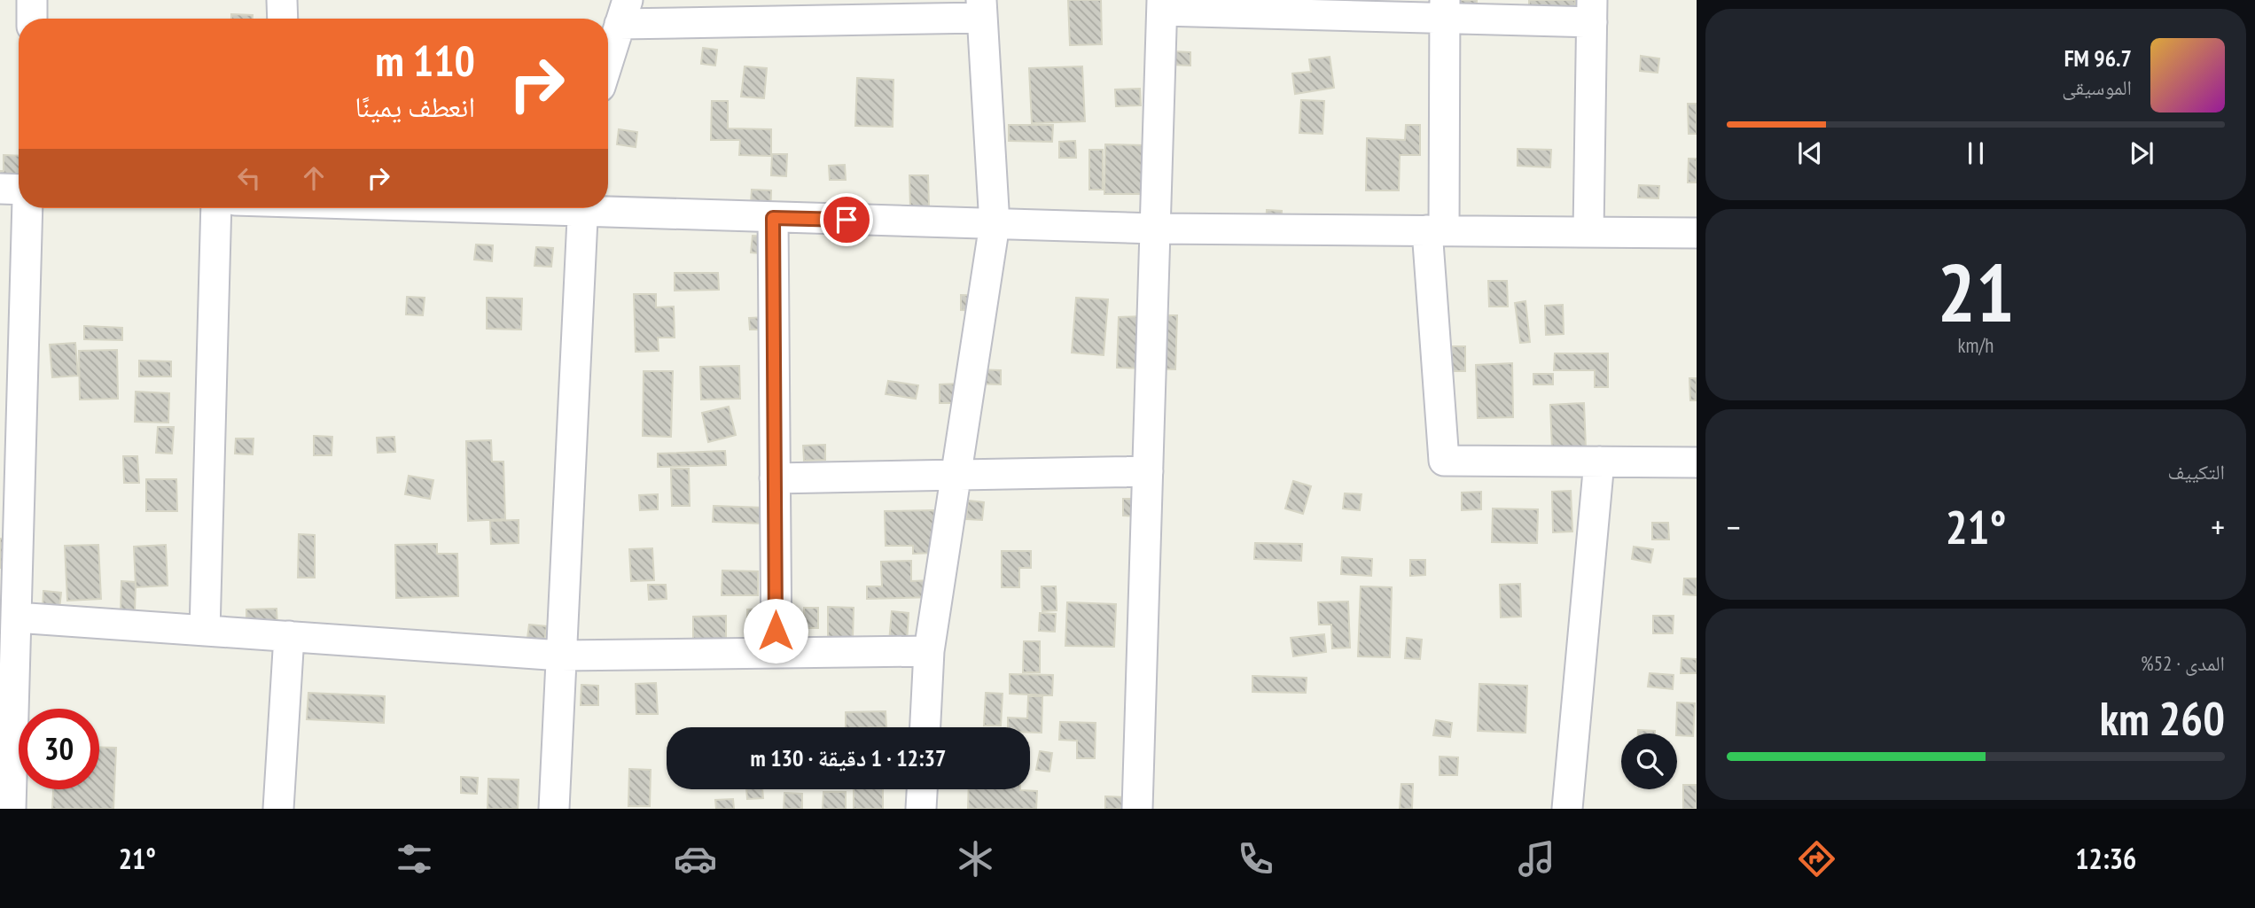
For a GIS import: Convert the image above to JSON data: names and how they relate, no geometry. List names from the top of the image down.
{
  "page": {
    "turn": ["110 m", "انعطف يمينًا"],
    "song": ["96.7 FM", "الموسيقى"],
    "tile": [
      ["21", "km/h"],
      "التكييف",
      ["المدى · 52%", "260 km"]
    ],
    "heat": ["−", "21°", "+"],
    "limit": "30",
    "trip": "12:37 · 1 دقيقة · 130 m",
    "tabs": ["12:36", "21°"]
  }
}
